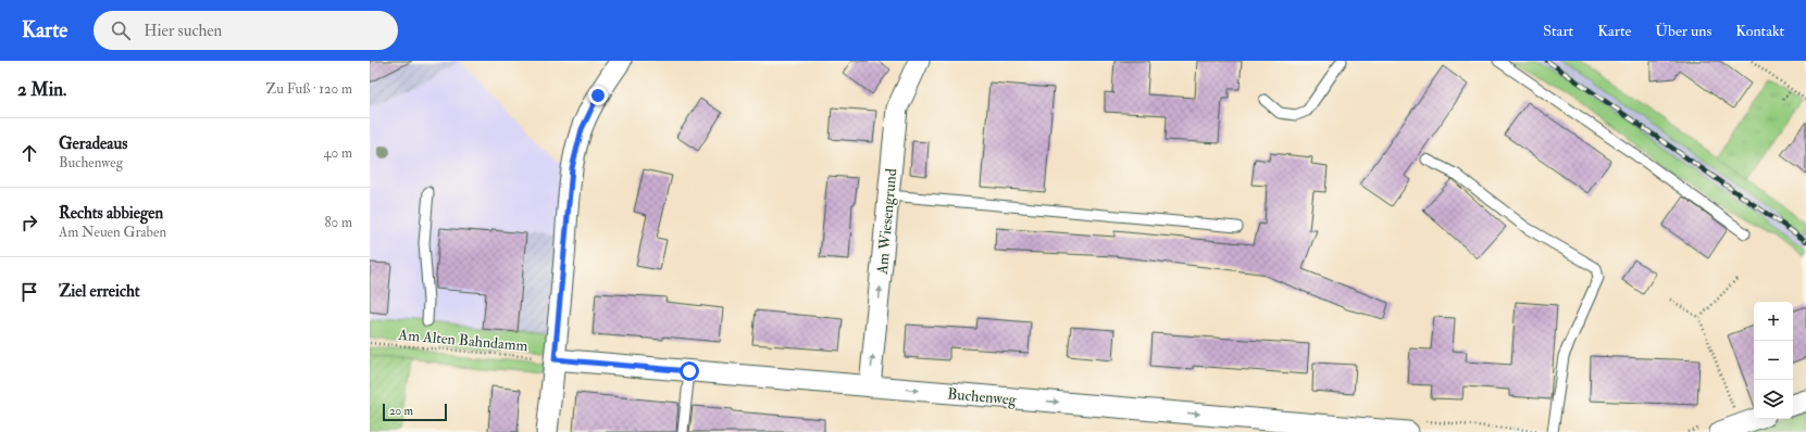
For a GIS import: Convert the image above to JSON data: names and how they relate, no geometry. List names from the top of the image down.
{
  "streets": {
    "street": ["Am Wiesengrund", "Buchenweg"],
    "path": ["Am Alten Bahndamm"]
  },
  "crossings": [
    ["Am Wiesengrund", "Buchenweg"],
    ["Am Alten Bahndamm", "Buchenweg"]
  ],
  "one_way": ["Am Wiesengrund", "Buchenweg"],
  "scale_bar": "20 m",
  "page": {
    "header": "Karte",
    "search": "Hier suchen",
    "nav": [
      "Start",
      "Karte",
      "Über uns",
      "Kontakt"
    ],
    "heading": ["2 Min.", "Zu Fuß · 120 m"],
    "list": [
      ["Geradeaus", "Buchenweg", "40 m"],
      ["Rechts abbiegen", "Am Neuen Graben", "80 m"],
      "Ziel erreicht"
    ],
    "map_buttons": ["+", "−"],
    "scale": "20 m"
  }
}
